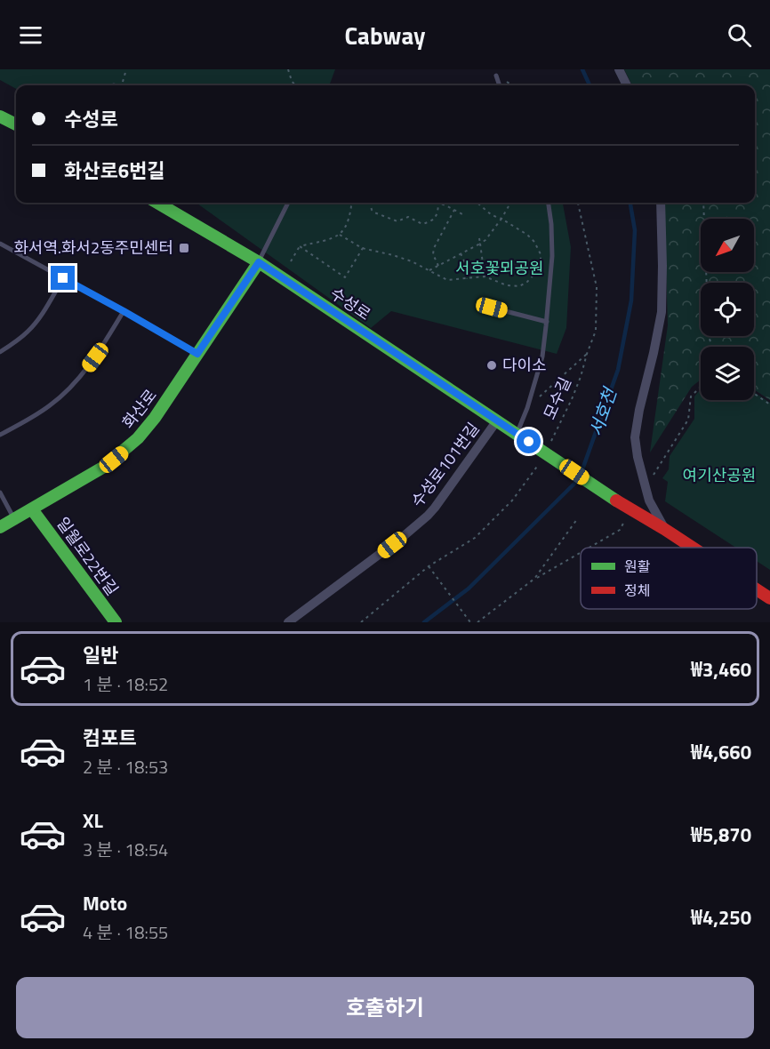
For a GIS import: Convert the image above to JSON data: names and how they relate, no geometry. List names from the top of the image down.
{
  "streets": {
    "main road": ["수성로", "화산로", "일월로22번길"],
    "street": ["수성로101번길"],
    "path": ["모수길"]
  },
  "crossings": [
    ["수성로", "화산로"],
    ["수성로", "수성로101번길"],
    ["화산로", "일월로22번길"]
  ],
  "water": ["서호천"],
  "parks": ["서호꽃뫼공원", "여기산공원"],
  "places": {
    "transit": ["화서역.화서2동주민센터"],
    "other": ["다이소"]
  },
  "legend": ["원활", "정체"],
  "north": "bottom left",
  "page": {
    "header": "Cabway",
    "banner": ["수성로", "화산로6번길"],
    "list": [
      {
        "name": "일반",
        "note": "1 분 · 18:52",
        "value": "₩3,460"
      },
      {
        "name": "컴포트",
        "note": "2 분 · 18:53",
        "value": "₩4,660"
      },
      {
        "name": "XL",
        "note": "3 분 · 18:54",
        "value": "₩5,870"
      },
      {
        "name": "Moto",
        "note": "4 분 · 18:55",
        "value": "₩4,250"
      }
    ],
    "buttons": "호출하기"
  }
}
